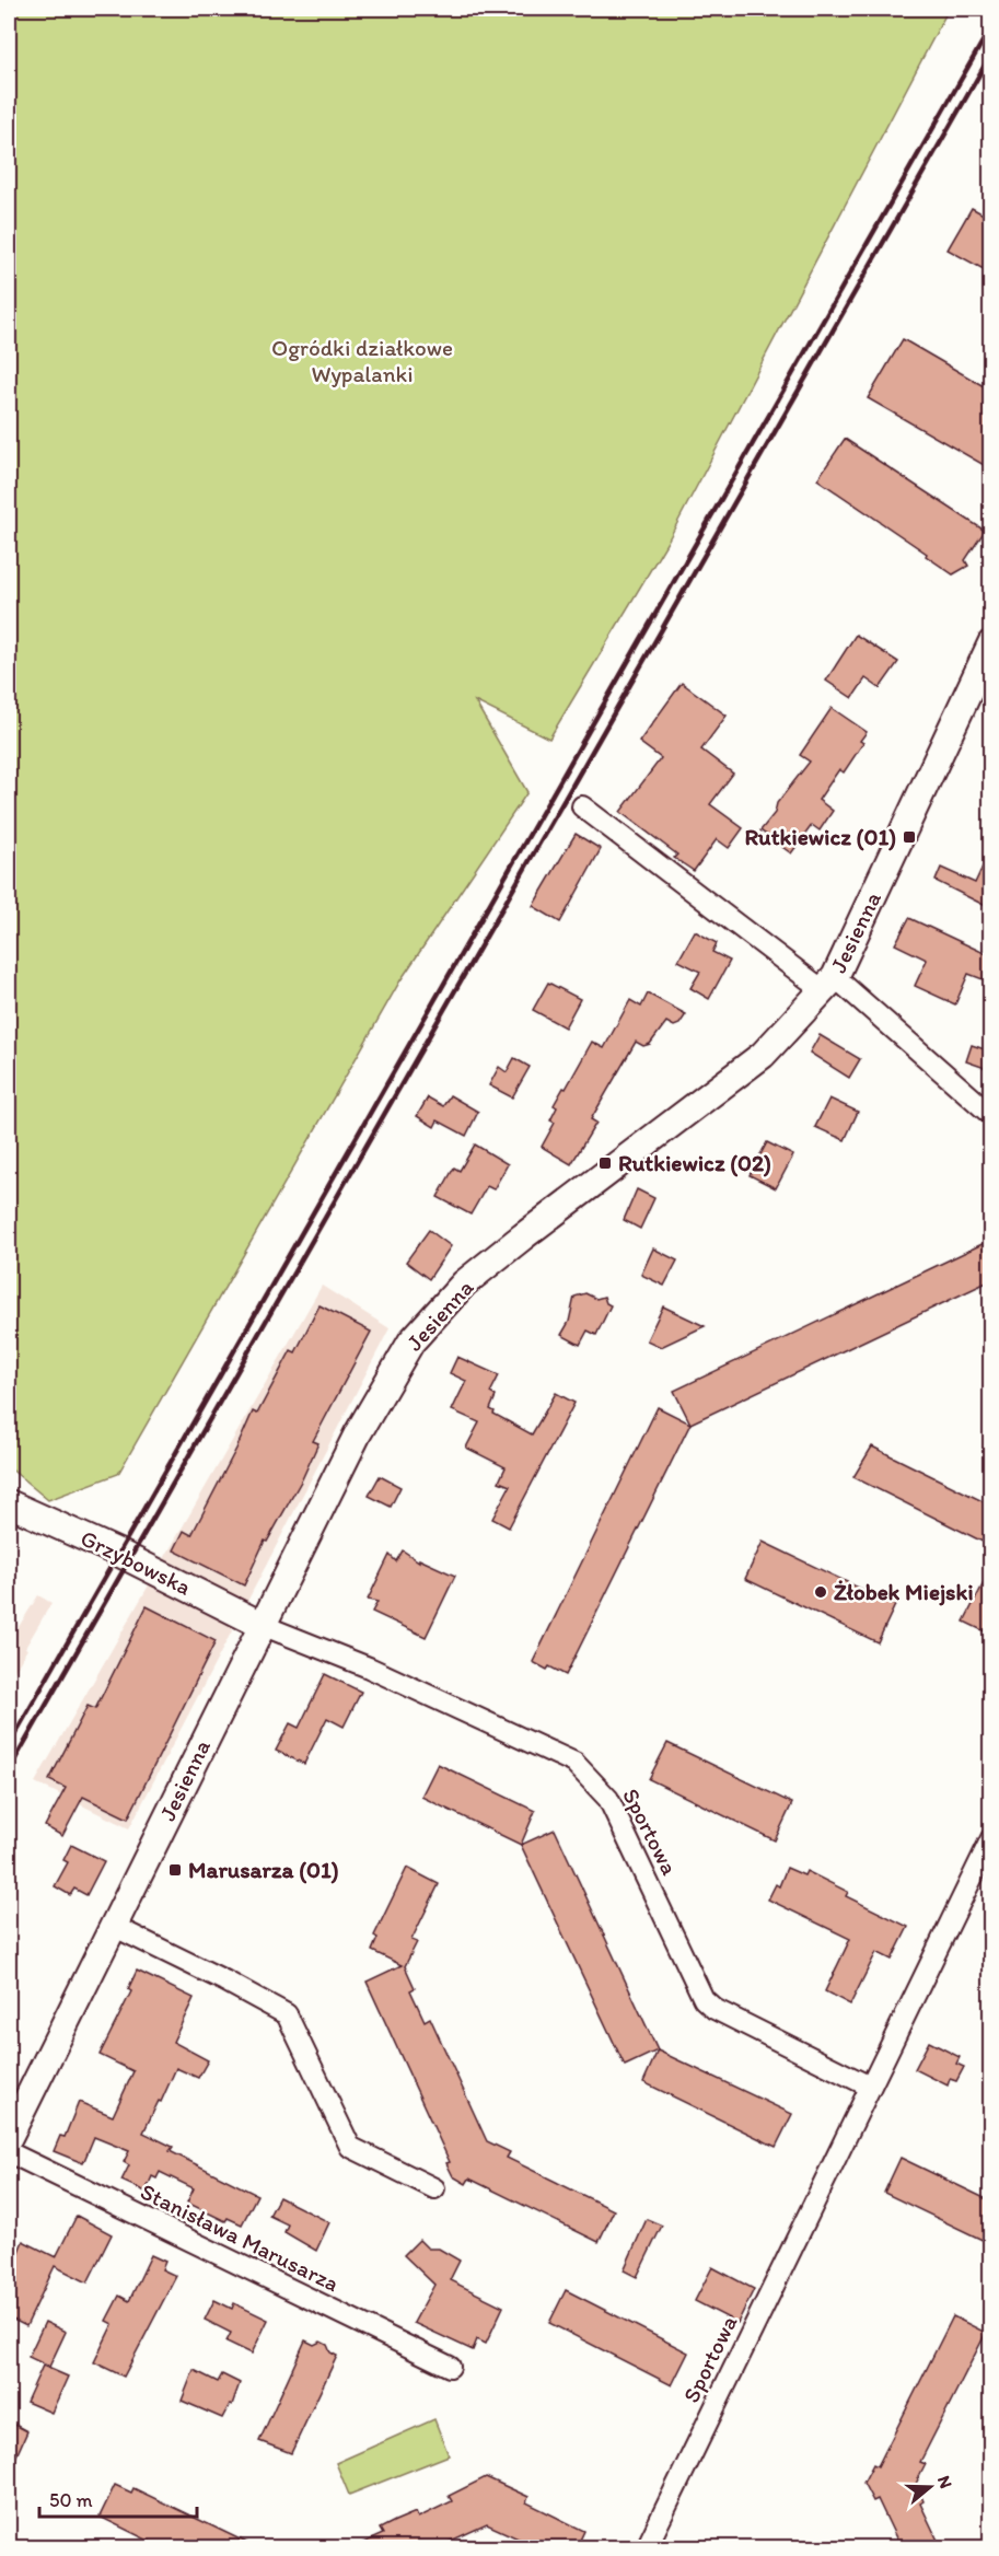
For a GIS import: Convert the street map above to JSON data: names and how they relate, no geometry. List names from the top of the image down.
{
  "streets": {
    "street": [
      "Jesienna",
      "Grzybowska",
      "Sportowa",
      "Stanisława Marusarza"
    ]
  },
  "crossings": [
    ["Jesienna", "Grzybowska"],
    ["Jesienna", "Sportowa"],
    ["Grzybowska", "Sportowa"]
  ],
  "parks": ["Ogródki działkowe Wypalanki"],
  "places": {
    "transit": ["Rutkiewicz (01)", "Rutkiewicz (02)", "Marusarza (01)"],
    "other": ["Żłobek Miejski"]
  },
  "scale_bar": "50 m",
  "north": "right"
}
